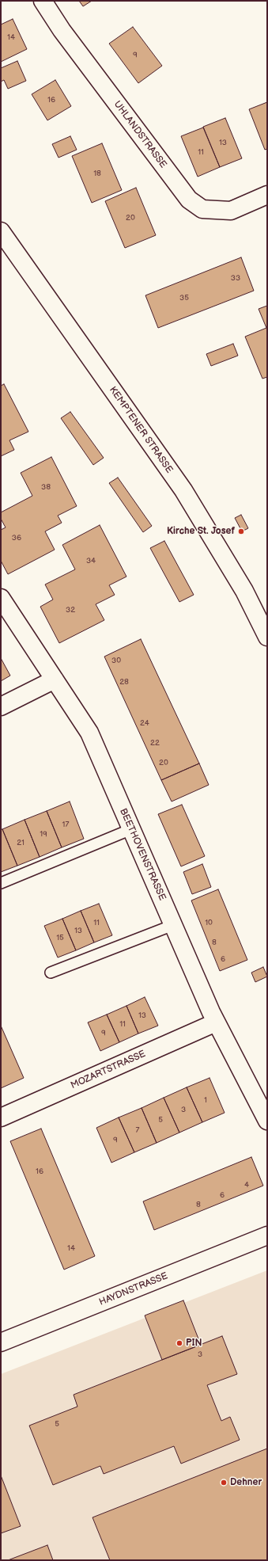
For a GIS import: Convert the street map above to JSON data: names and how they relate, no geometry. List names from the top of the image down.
{
  "streets": {
    "street": [
      "UHLANDSTRASSE",
      "KEMPTENER STRASSE",
      "BEETHOVENSTRASSE",
      "MOZARTSTRASSE",
      "HAYDNSTRASSE"
    ]
  },
  "crossings": [
    ["BEETHOVENSTRASSE", "MOZARTSTRASSE"]
  ],
  "places": ["Kirche St. Josef", "PIN", "Dehner"],
  "house_numbers": [
    "14",
    "9",
    "16",
    "13",
    "11",
    "18",
    "20",
    "33",
    "35",
    "38",
    "36",
    "34",
    "32",
    "30",
    "28",
    "24",
    "22",
    "20",
    "17",
    "19",
    "21",
    "11",
    "10",
    "13",
    "15",
    "8",
    "6",
    "13",
    "11",
    "9",
    "1",
    "3",
    "5",
    "7",
    "9",
    "16",
    "4",
    "6",
    "8",
    "14",
    "3",
    "5"
  ]
}
